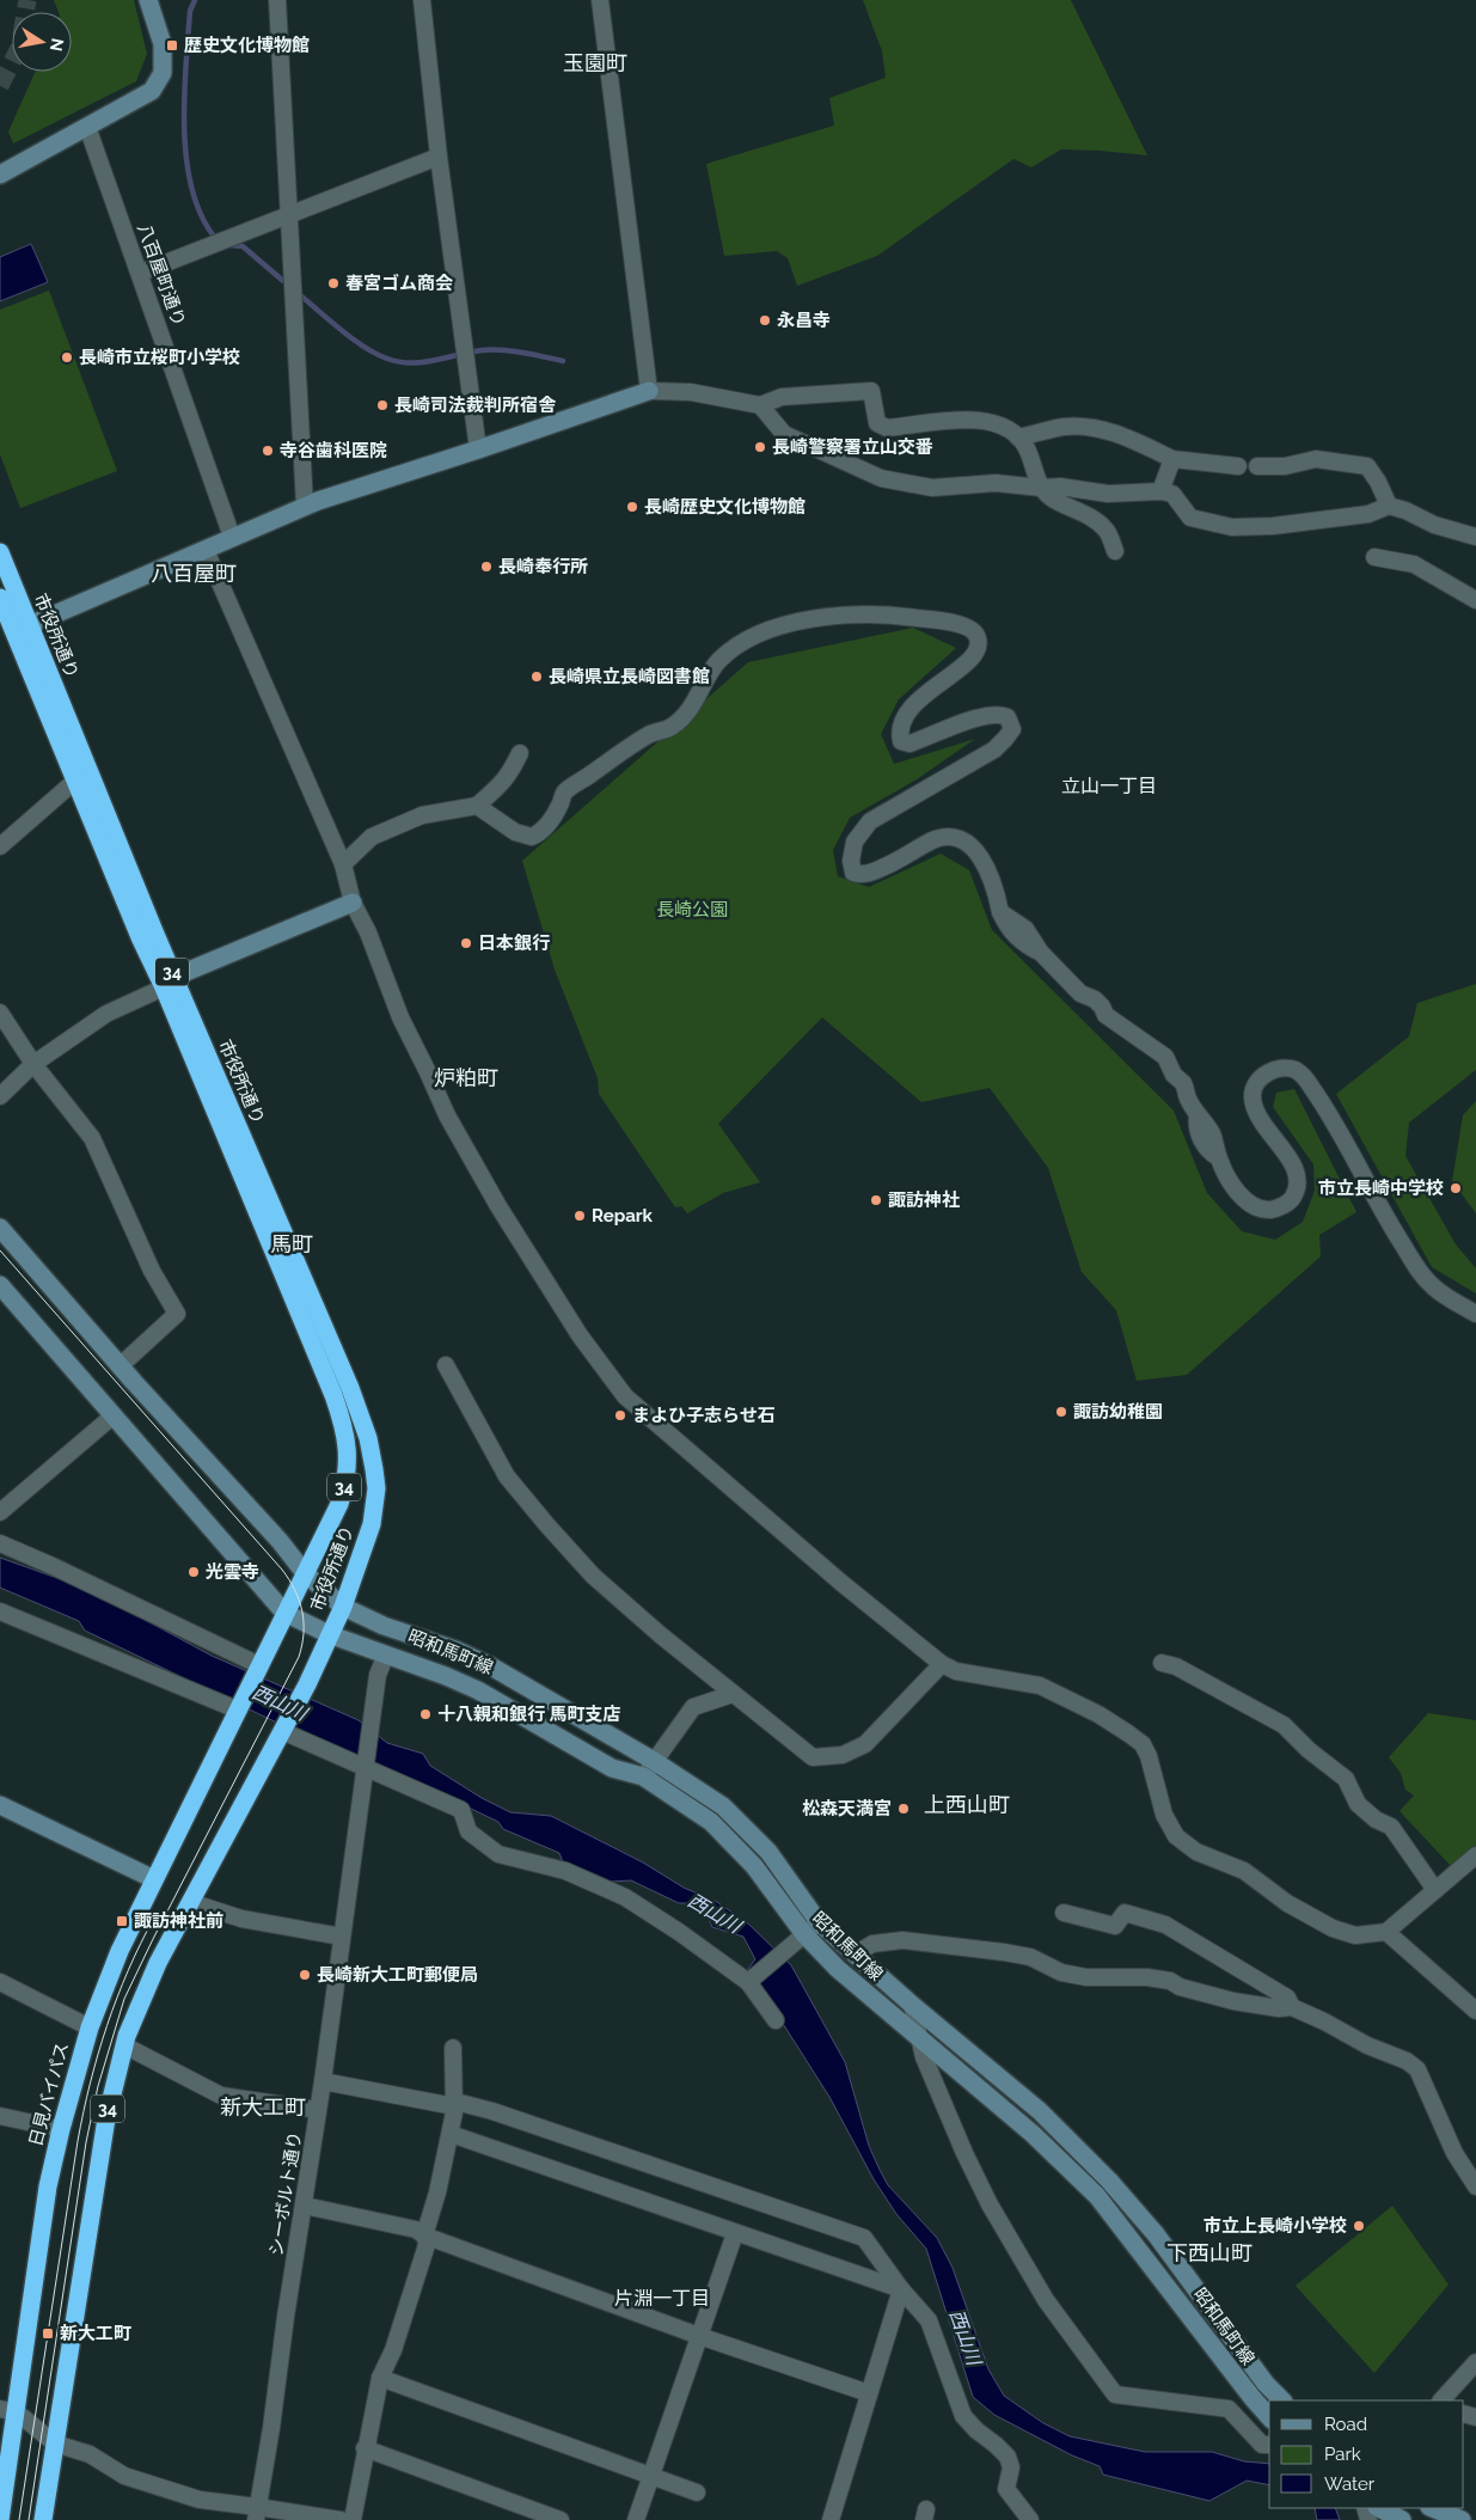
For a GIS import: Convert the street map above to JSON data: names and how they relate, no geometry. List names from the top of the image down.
{
  "streets": {
    "highway": ["市役所通り", "34", "日見バイパス"],
    "main road": ["昭和馬町線"],
    "street": ["八百屋町通り", "シーボルト通り"]
  },
  "crossings": [
    ["市役所通り", "34"],
    ["市役所通り", "昭和馬町線"],
    ["34", "昭和馬町線"],
    ["34", "日見バイパス"],
    ["昭和馬町線", "シーボルト通り"]
  ],
  "districts": [
    "玉園町",
    "八百屋町",
    "立山一丁目",
    "炉粕町",
    "馬町",
    "上西山町",
    "新大工町",
    "下西山町",
    "片淵一丁目"
  ],
  "water": ["西山川"],
  "parks": ["長崎公園"],
  "places": {
    "transit": ["歴史文化博物館", "諏訪神社前", "新大工町"],
    "other": [
      "春宮ゴム商会",
      "永昌寺",
      "長崎市立桜町小学校",
      "長崎司法裁判所宿舎",
      "長崎警察署立山交番",
      "寺谷歯科医院",
      "長崎歴史文化博物館",
      "長崎奉行所",
      "長崎県立長崎図書館",
      "日本銀行",
      "市立長崎中学校",
      "諏訪神社",
      "Repark",
      "諏訪幼稚園",
      "まよひ子志らせ石",
      "光雲寺",
      "十八親和銀行 馬町支店",
      "松森天満宮",
      "長崎新大工町郵便局",
      "市立上長崎小学校"
    ]
  },
  "legend": ["Road", "Park", "Water"],
  "north": "right"
}
